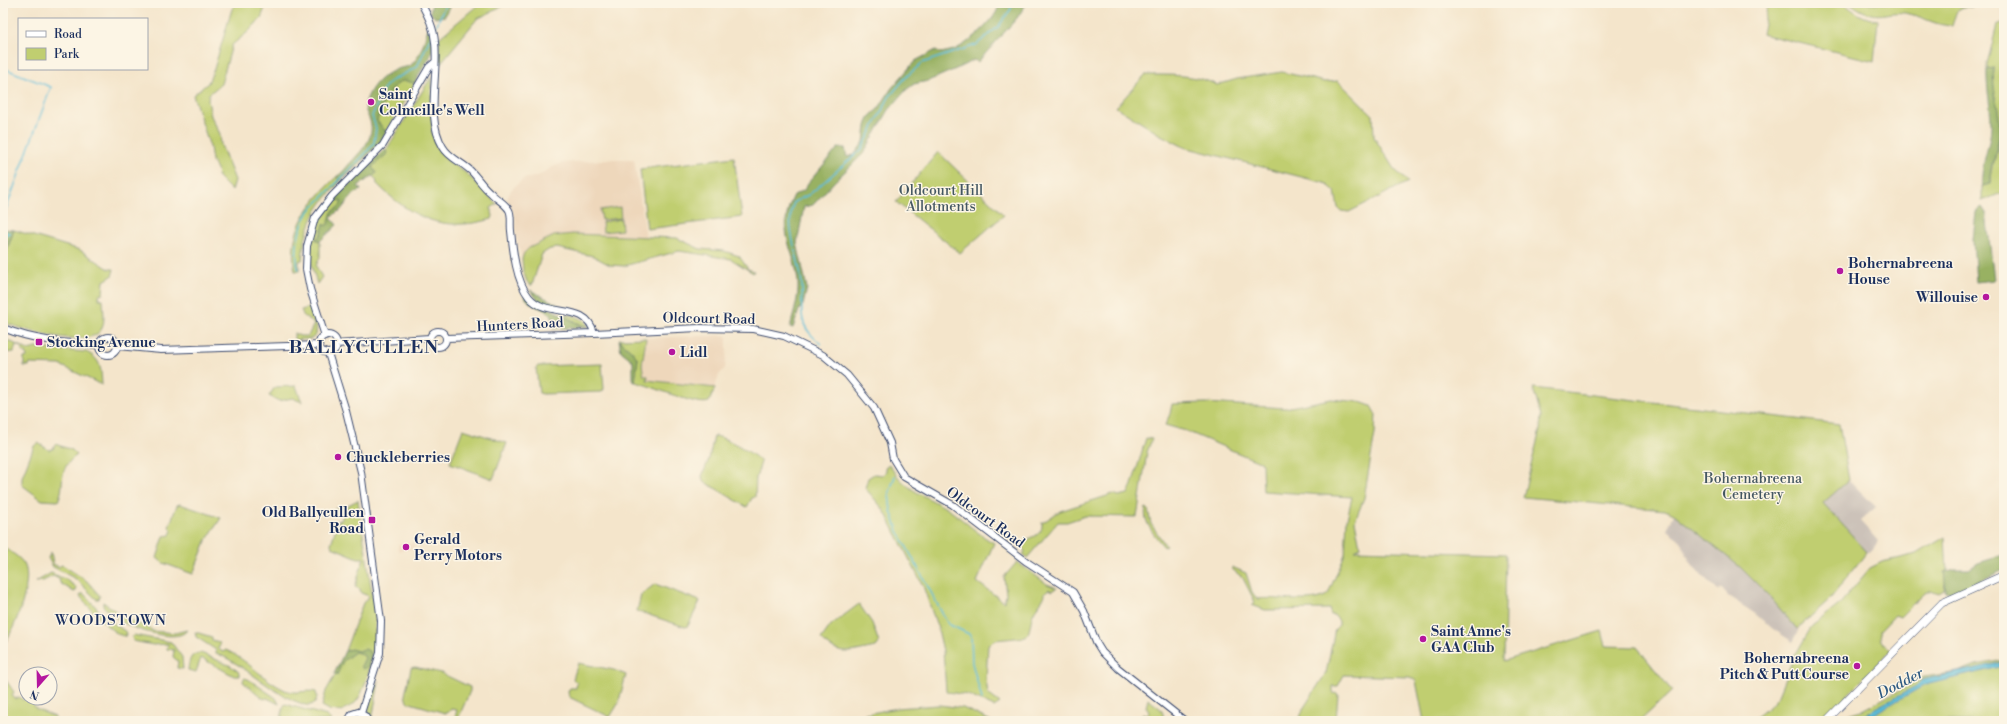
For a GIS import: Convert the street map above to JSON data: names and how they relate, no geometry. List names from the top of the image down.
{
  "streets": {
    "street": ["Oldcourt Road", "Hunters Road"]
  },
  "crossings": [
    ["Oldcourt Road", "Hunters Road"]
  ],
  "districts": ["BALLYCULLEN", "WOODSTOWN"],
  "water": ["Dodder"],
  "parks": ["Oldcourt Hill Allotments", "Bohernabreena Cemetery"],
  "places": {
    "other": [
      "Saint Colmcille's Well",
      "Bohernabreena House",
      "Willouise",
      "Lidl",
      "Chuckleberries",
      "Gerald Perry Motors",
      "Saint Anne's GAA Club",
      "Bohernabreena Pitch & Putt Course"
    ],
    "transit": ["Stocking Avenue", "Old Ballycullen Road"]
  },
  "legend": ["Road", "Park"],
  "north": "bottom"
}
